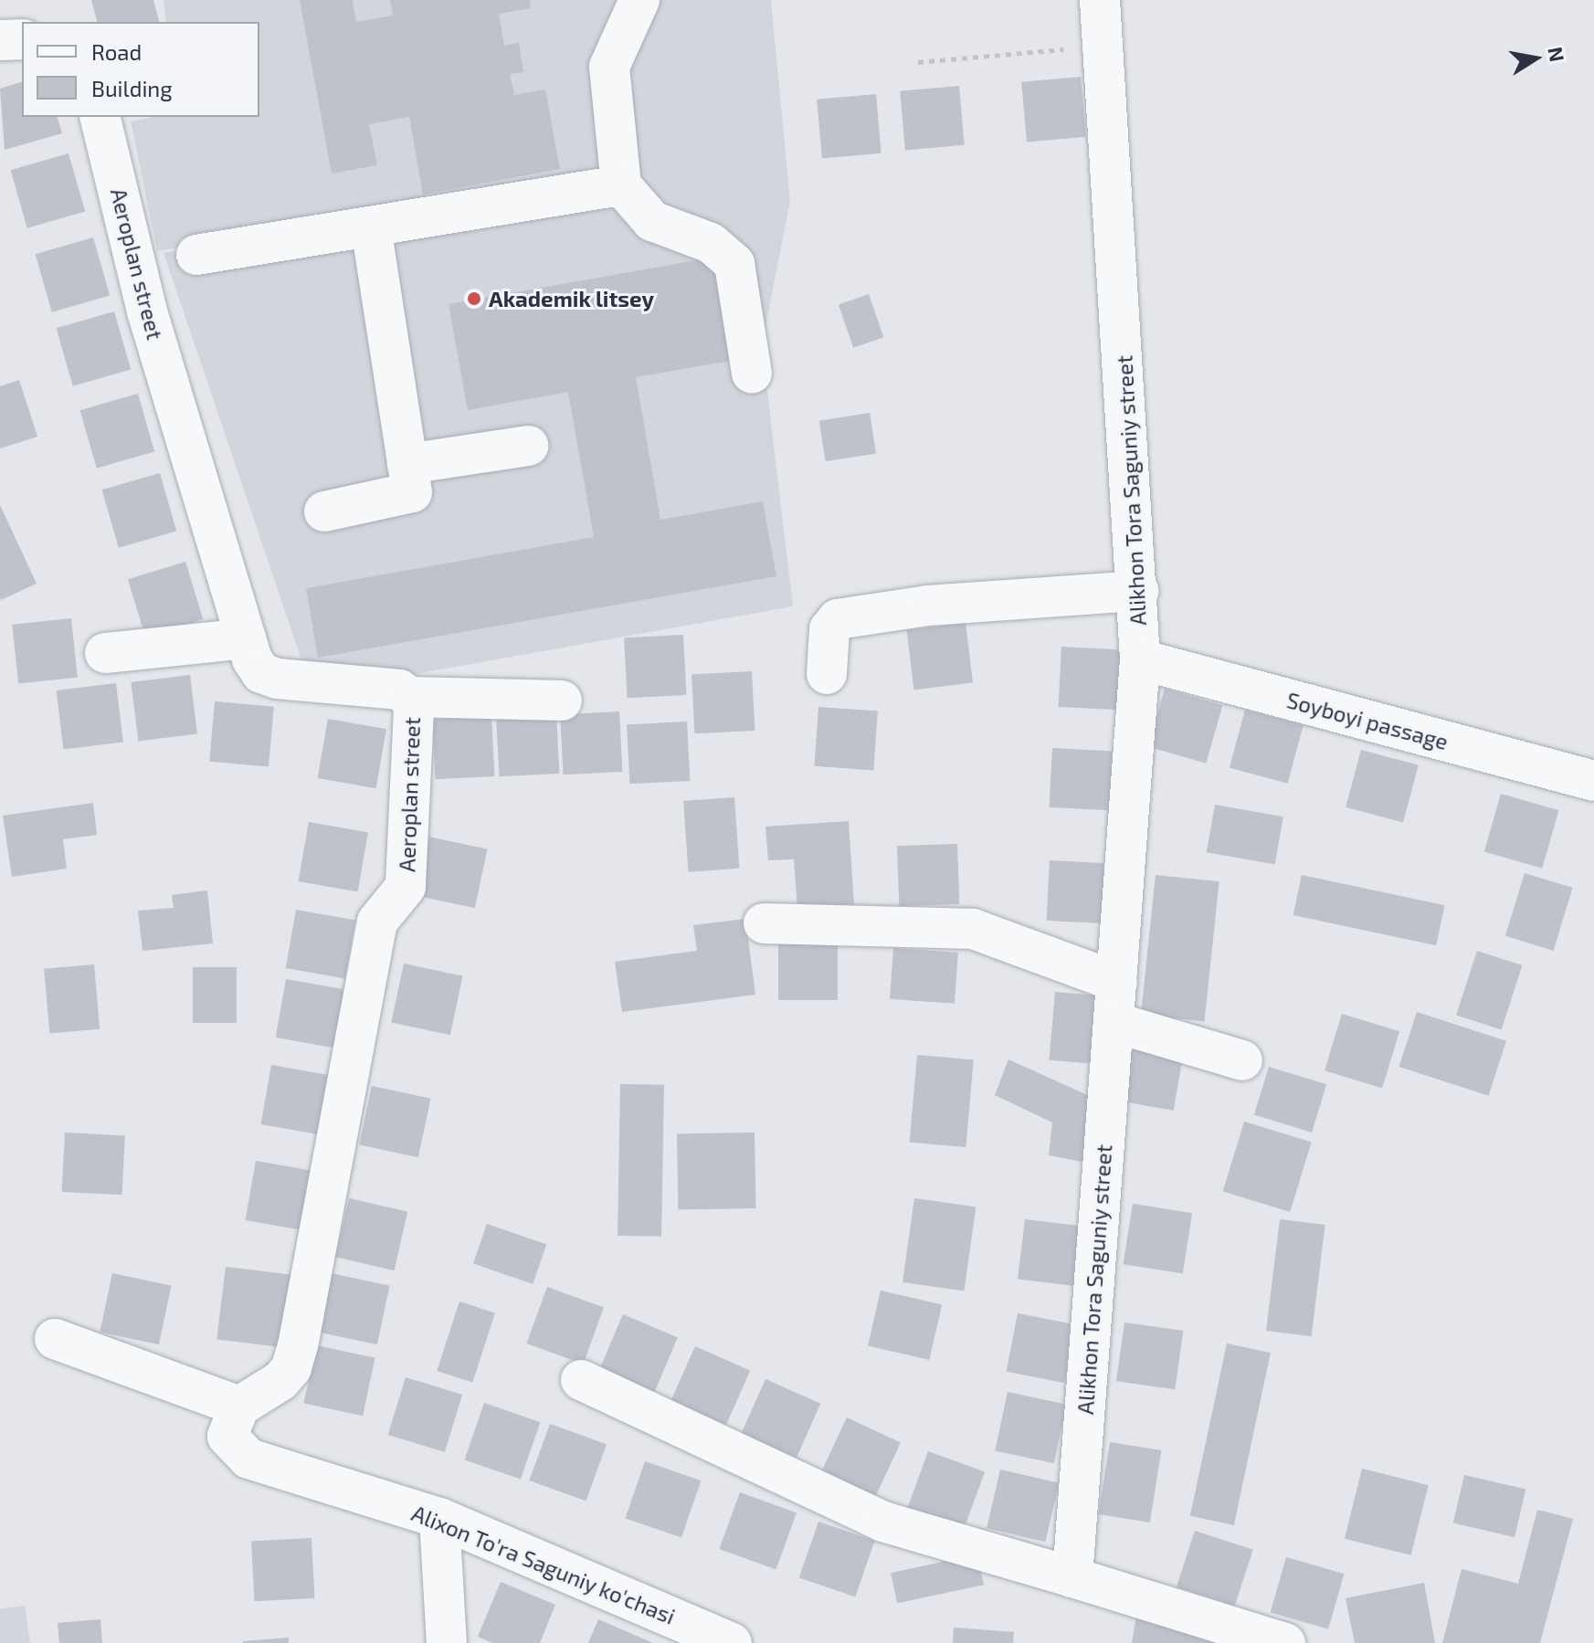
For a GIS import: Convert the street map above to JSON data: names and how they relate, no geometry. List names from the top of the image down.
{
  "streets": {
    "street": [
      "Aeroplan street",
      "Alikhon Tora Saguniy street",
      "Soyboyi passage",
      "Alixon To'ra Saguniy ko'chasi"
    ]
  },
  "crossings": [
    ["Aeroplan street", "Alixon To'ra Saguniy ko'chasi"],
    ["Alikhon Tora Saguniy street", "Soyboyi passage"]
  ],
  "places": ["Akademik litsey"],
  "legend": ["Road", "Building"],
  "north": "right"
}
